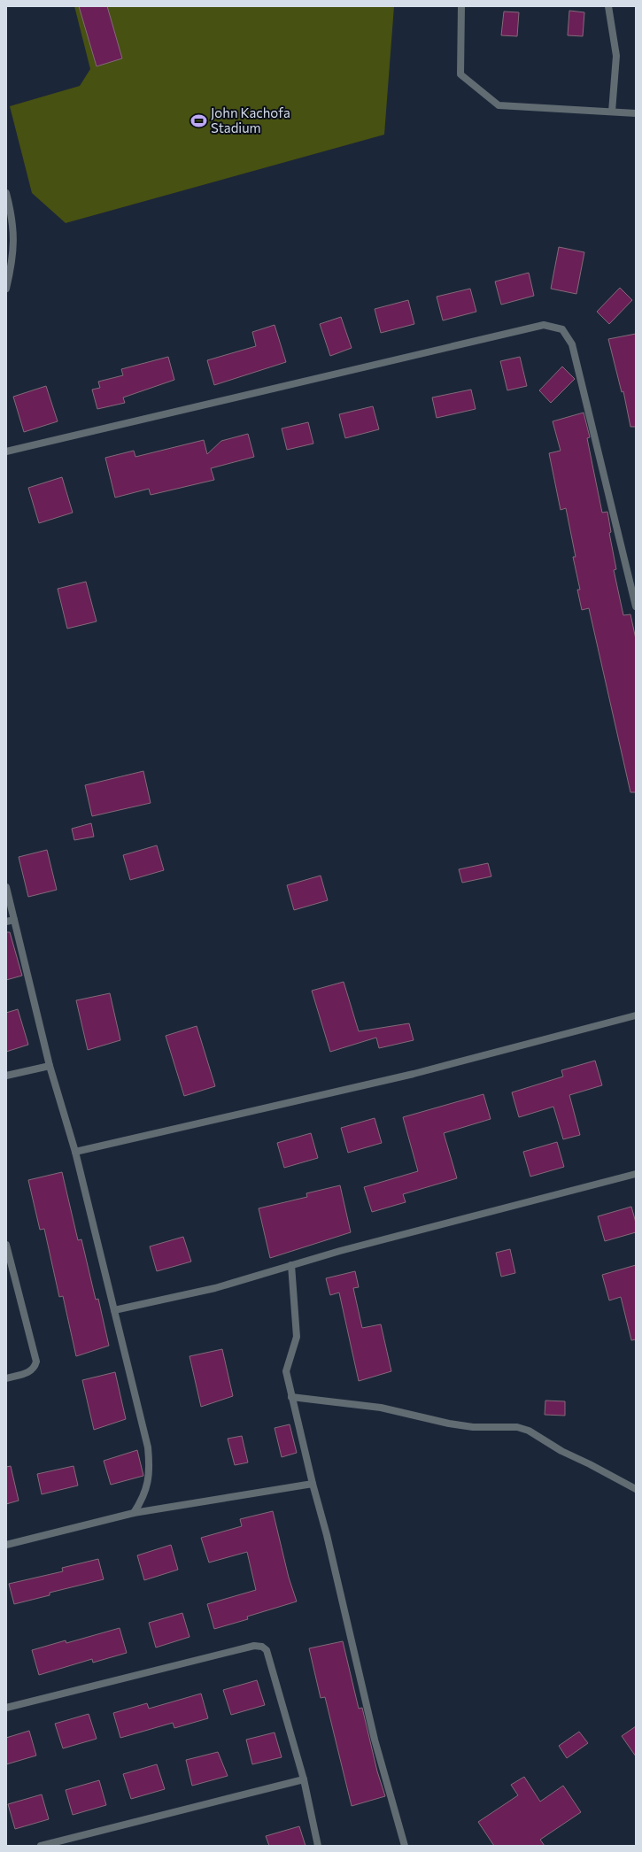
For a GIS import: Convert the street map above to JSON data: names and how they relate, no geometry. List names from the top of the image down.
{
  "places": {
    "sports": ["John Kachofa Stadium"]
  }
}
